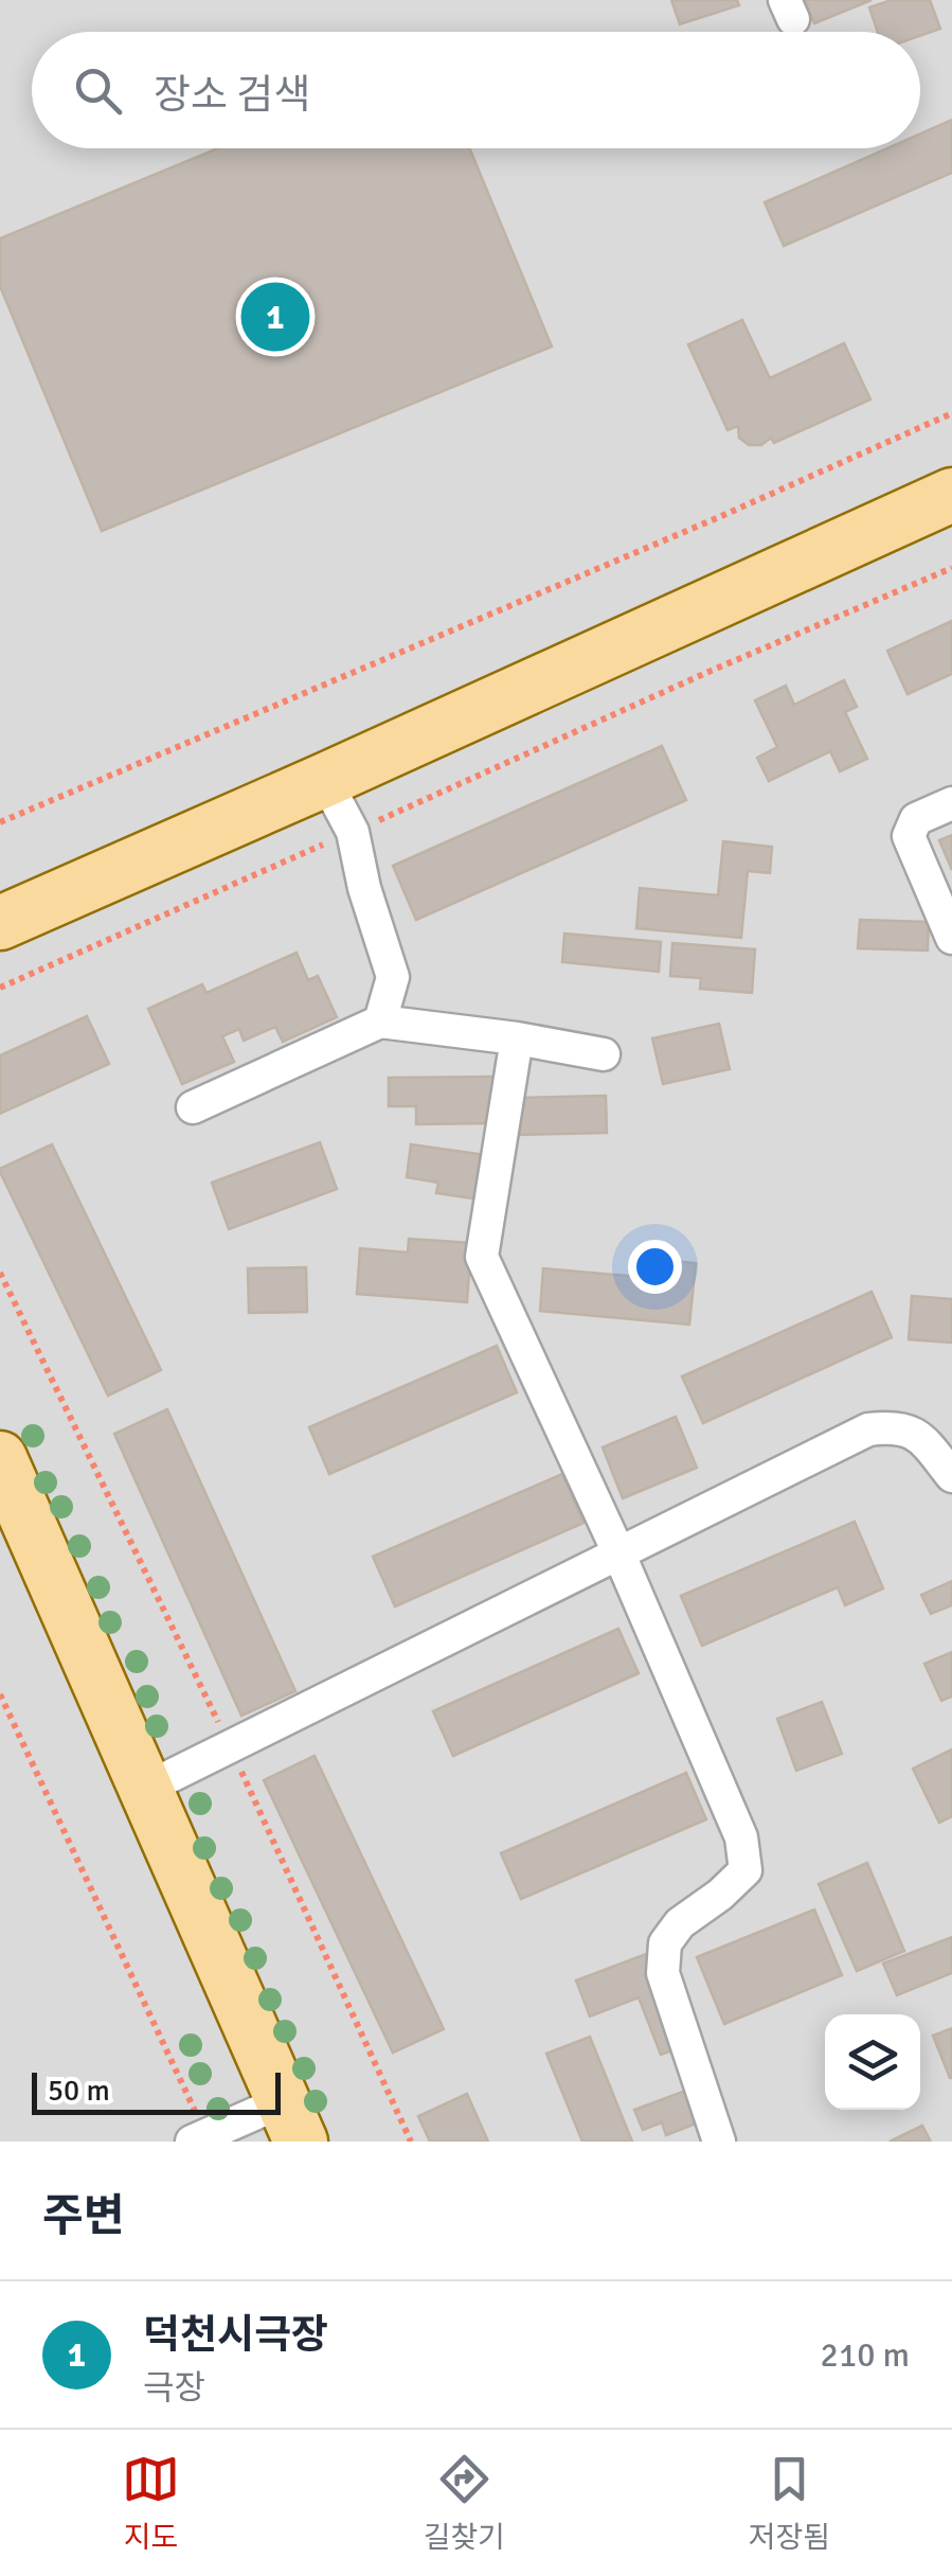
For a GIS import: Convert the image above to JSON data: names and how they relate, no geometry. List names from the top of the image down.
{
  "scale_bar": "50 m",
  "page": {
    "search": "장소 검색",
    "pins": "1",
    "scale": "50 m",
    "heading": "주변",
    "list": [
      {
        "mark": "1",
        "name": "덕천시극장",
        "note": "극장",
        "value": "210 m"
      }
    ],
    "nav": ["지도", "길찾기", "저장됨"]
  }
}
